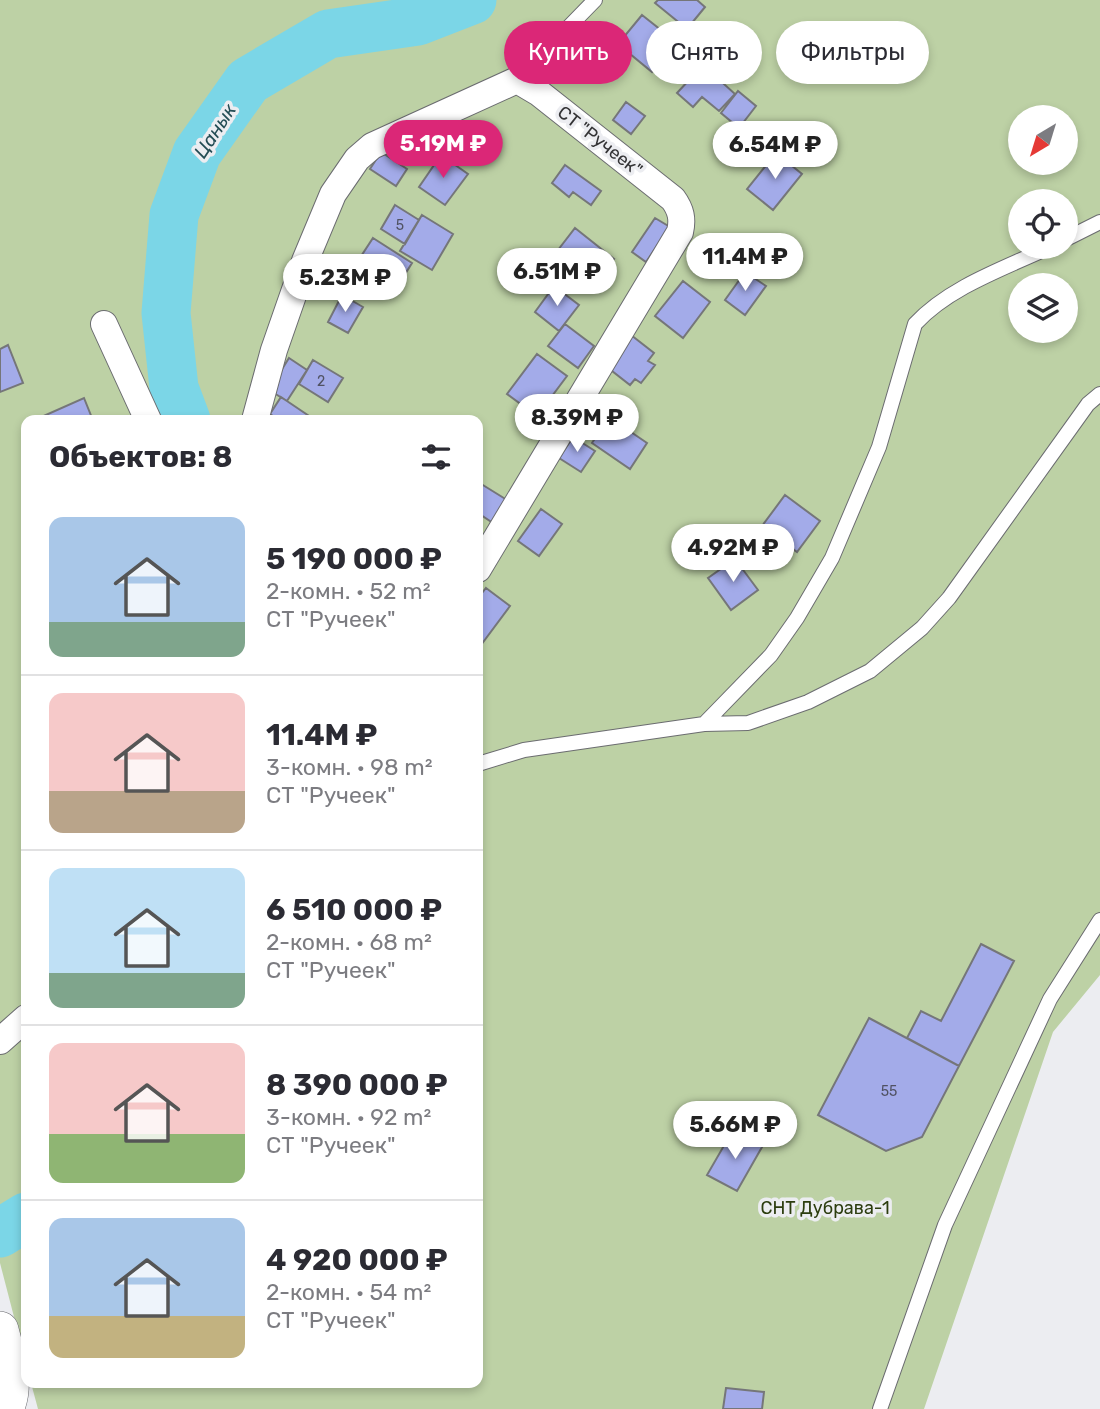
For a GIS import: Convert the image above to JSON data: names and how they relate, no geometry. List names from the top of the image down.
{
  "streets": {
    "street": ["СТ \"Ручеек\""]
  },
  "water": ["Цанык"],
  "parks": ["СНТ Дубрава-1"],
  "house_numbers": ["5", "2", "55"],
  "north": "bottom left",
  "page": {
    "chip": ["Купить", "Снять", "Фильтры"],
    "price": [
      "5.19M ₽",
      "6.54M ₽",
      "11.4M ₽",
      "6.51M ₽",
      "5.23M ₽",
      "8.39M ₽",
      "4.92M ₽",
      "5.66M ₽"
    ],
    "heading": "Объектов: 8",
    "list": [
      {
        "name": "5 190 000 ₽",
        "note": "2-комн. · 52 m² · СТ \"Ручеек\""
      },
      {
        "name": "11.4M ₽",
        "note": "3-комн. · 98 m² · СТ \"Ручеек\""
      },
      {
        "name": "6 510 000 ₽",
        "note": "2-комн. · 68 m² · СТ \"Ручеек\""
      },
      {
        "name": "8 390 000 ₽",
        "note": "3-комн. · 92 m² · СТ \"Ручеек\""
      },
      {
        "name": "4 920 000 ₽",
        "note": "2-комн. · 54 m² · СТ \"Ручеек\""
      }
    ]
  }
}
